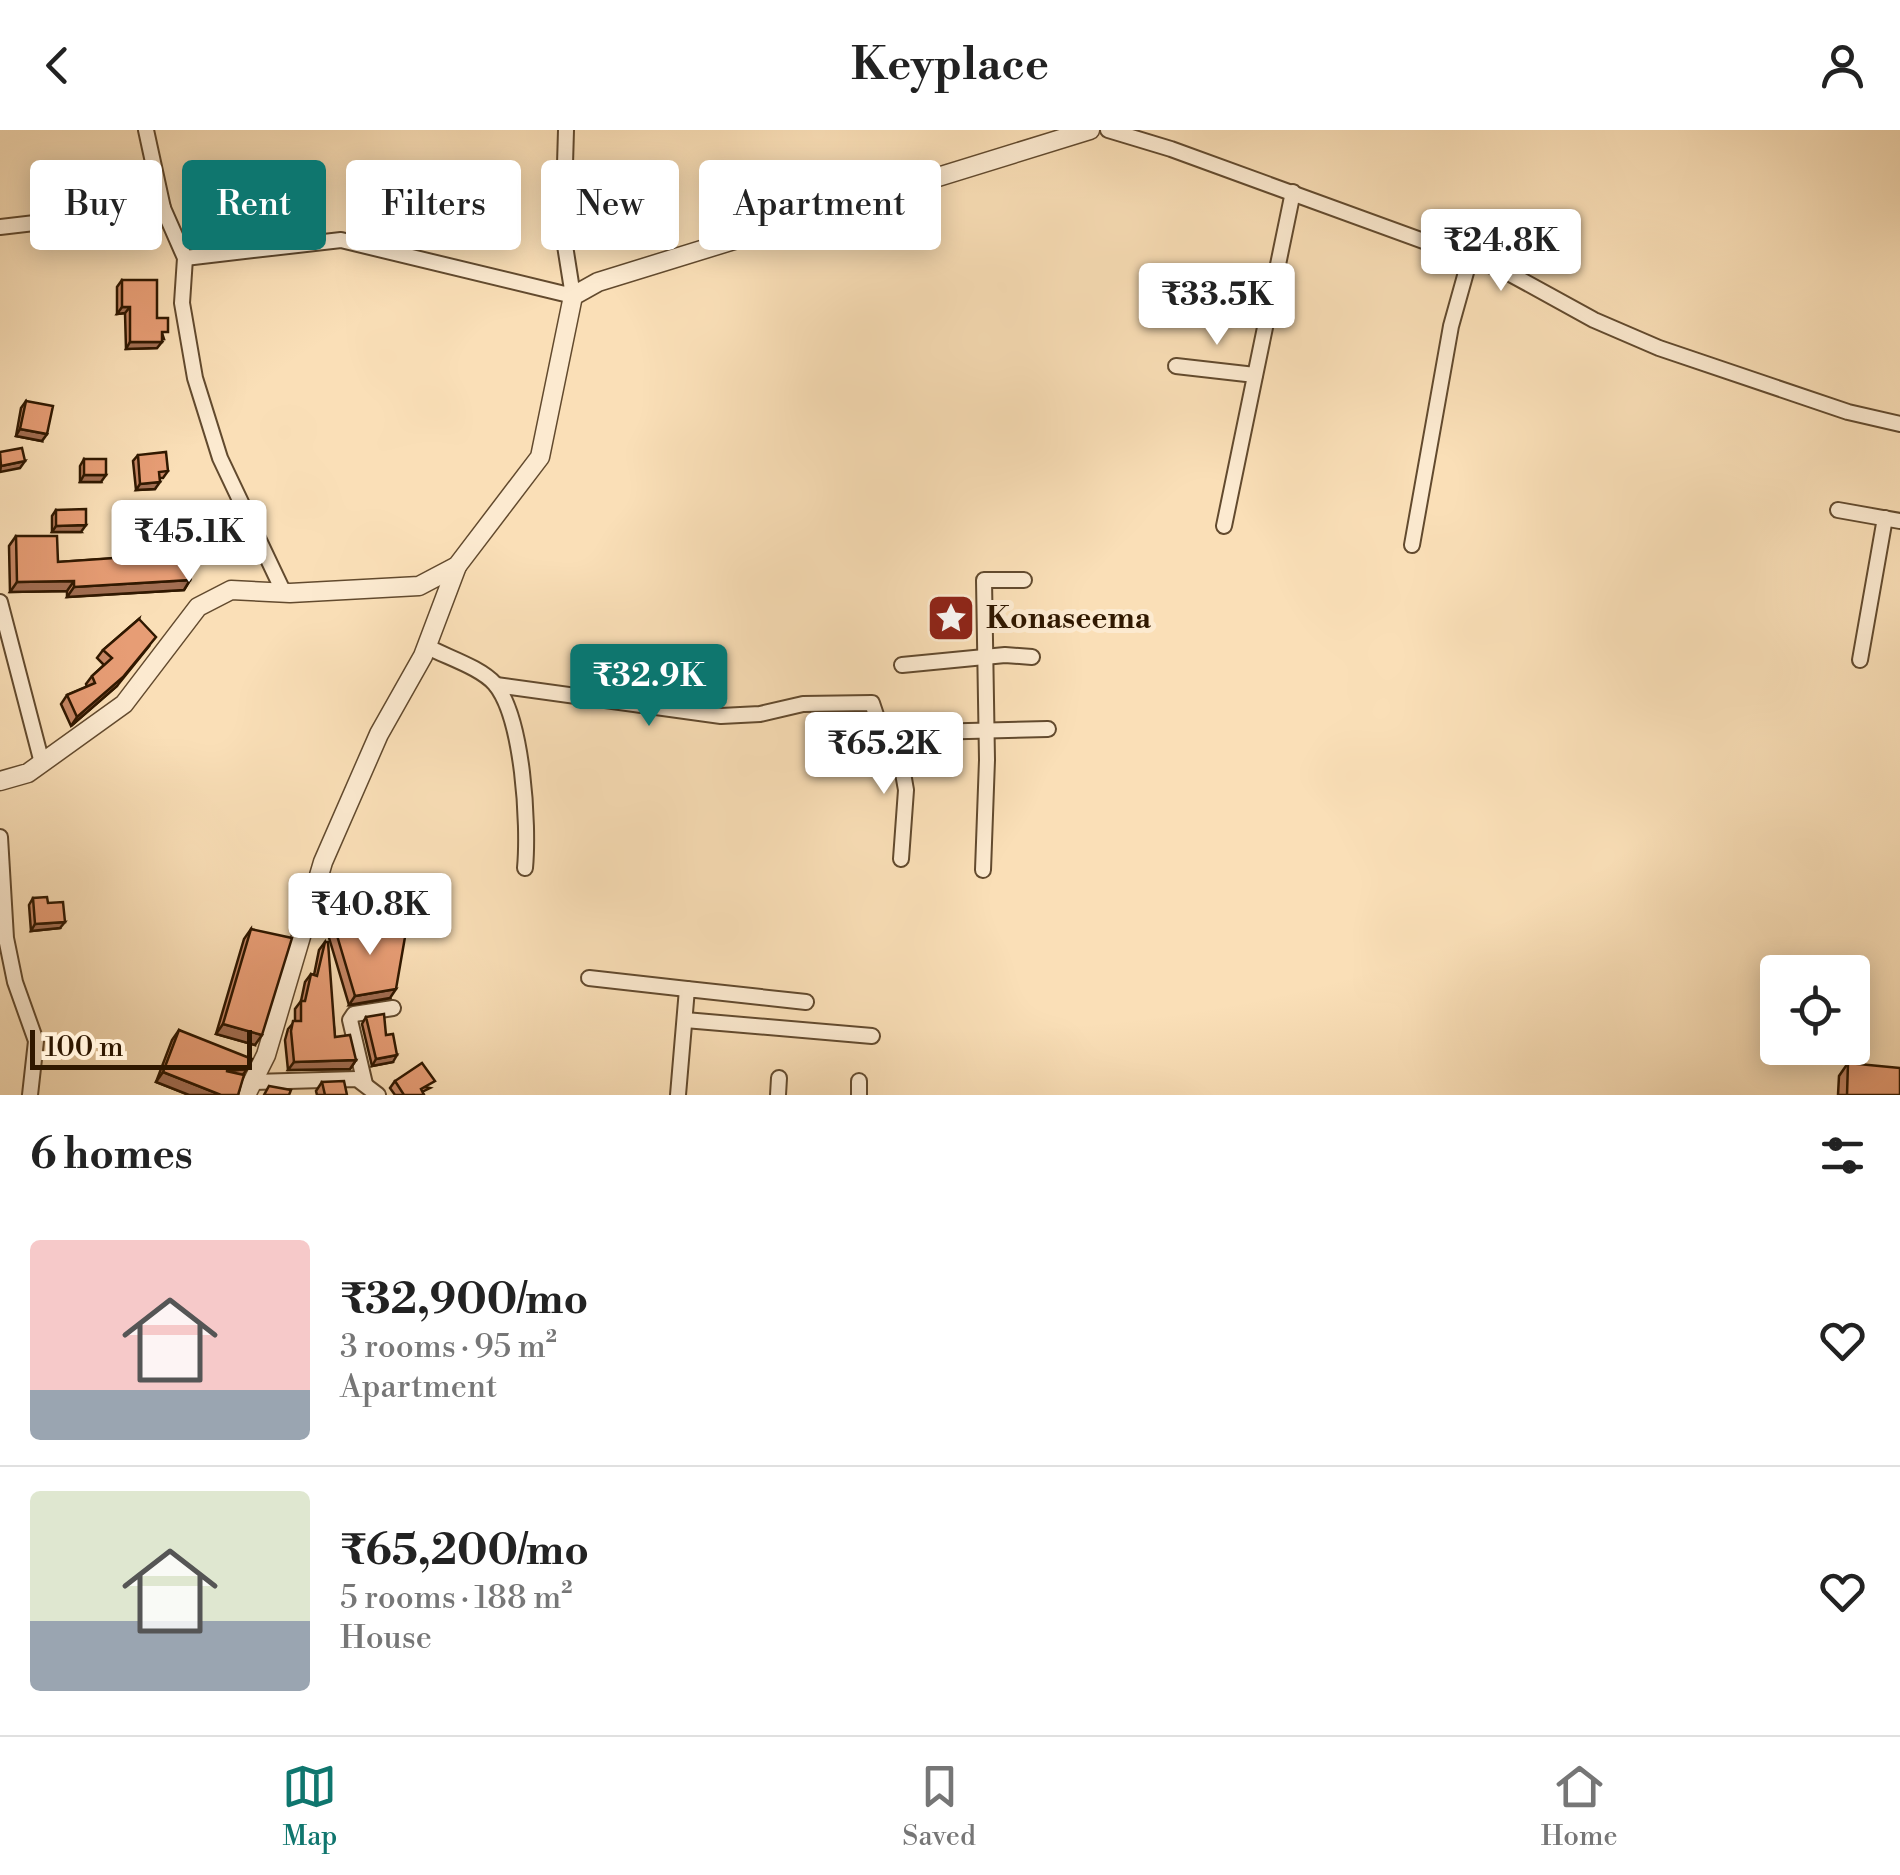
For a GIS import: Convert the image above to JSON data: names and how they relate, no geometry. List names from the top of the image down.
{
  "places": {
    "place": ["Konaseema"]
  },
  "scale_bar": "100 m",
  "page": {
    "header": "Keyplace",
    "chip": [
      "Buy",
      "Rent",
      "Filters",
      "New",
      "Apartment"
    ],
    "price": [
      "₹24.8K",
      "₹33.5K",
      "₹45.1K",
      "₹32.9K",
      "₹65.2K",
      "₹40.8K"
    ],
    "scale": "100 m",
    "heading": "6 homes",
    "list": [
      {
        "name": "₹32,900/mo",
        "note": "3 rooms · 95 m² · Apartment"
      },
      {
        "name": "₹65,200/mo",
        "note": "5 rooms · 188 m² · House"
      }
    ],
    "tabs": ["Map", "Saved", "Home"]
  }
}
